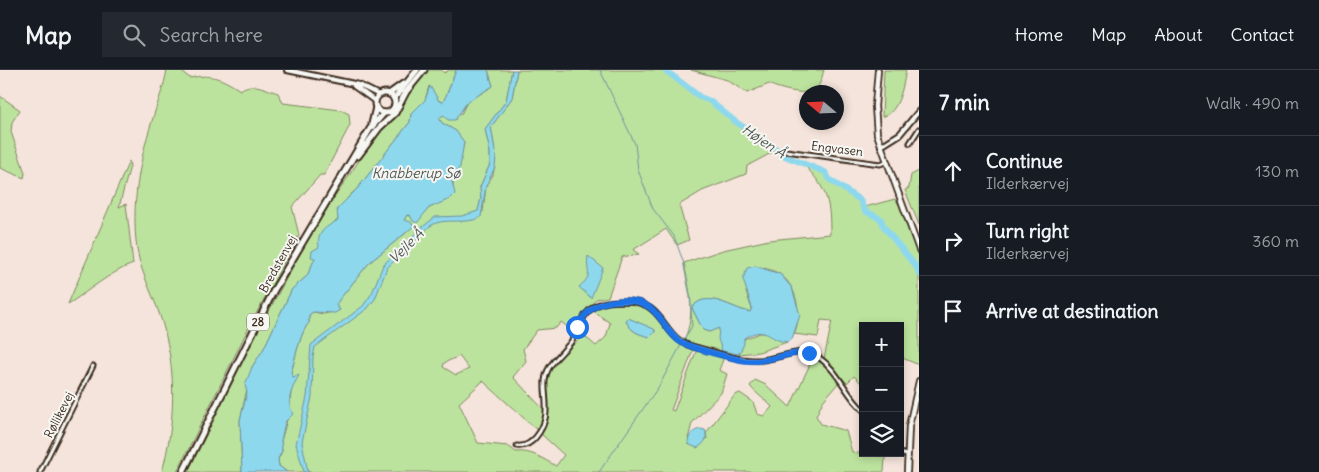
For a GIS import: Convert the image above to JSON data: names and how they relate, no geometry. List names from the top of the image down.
{
  "streets": {
    "main road": ["Bredstenvej", "28"],
    "street": ["Engvasen", "Røllikevej"]
  },
  "crossings": [
    ["Bredstenvej", "28"]
  ],
  "water": ["Højen Å", "Knabberup Sø", "Vejle Å"],
  "north": "left",
  "page": {
    "header": "Map",
    "search": "Search here",
    "nav": [
      "Home",
      "Map",
      "About",
      "Contact"
    ],
    "heading": ["7 min", "Walk · 490 m"],
    "list": [
      ["Continue", "Ilderkærvej", "130 m"],
      ["Turn right", "Ilderkærvej", "360 m"],
      "Arrive at destination"
    ],
    "map_buttons": ["+", "−"]
  }
}
